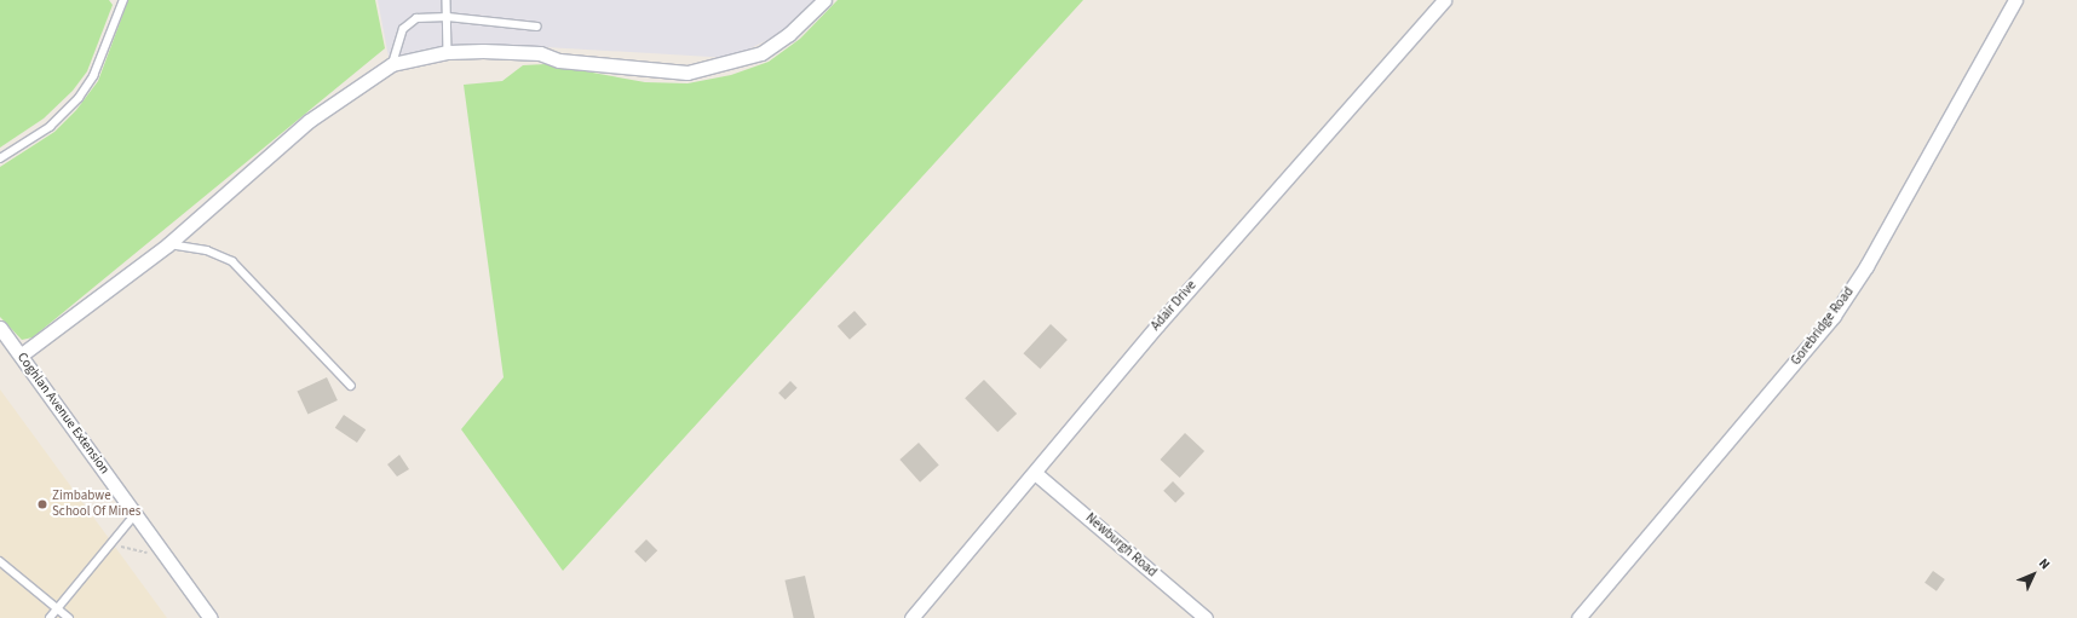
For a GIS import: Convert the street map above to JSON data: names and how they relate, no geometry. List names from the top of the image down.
{
  "streets": {
    "street": [
      "Adair Drive",
      "Gorebridge Road",
      "Coghlan Avenue Extension",
      "Newburgh Road"
    ]
  },
  "crossings": [
    ["Adair Drive", "Newburgh Road"]
  ],
  "places": ["Zimbabwe School Of Mines"],
  "north": "top right"
}
